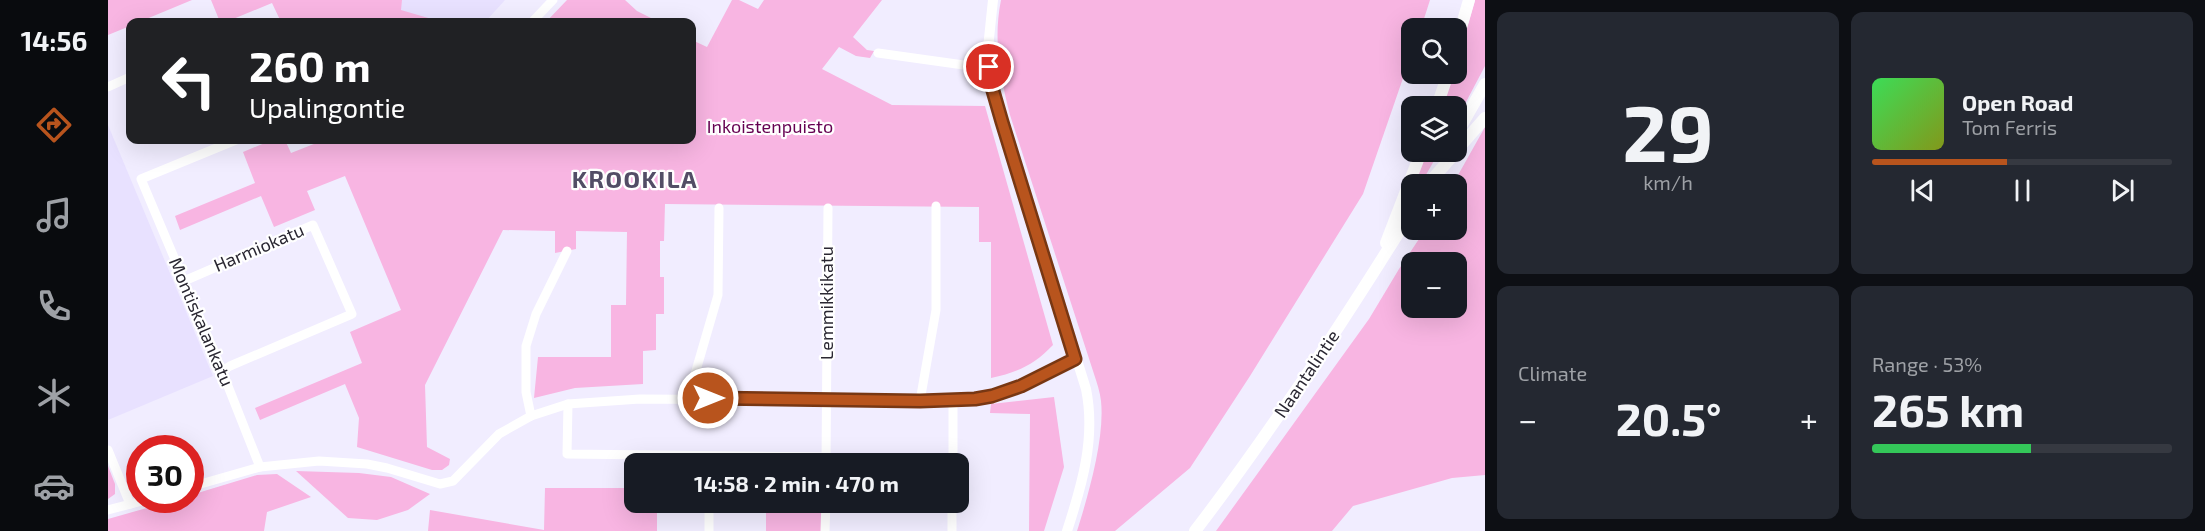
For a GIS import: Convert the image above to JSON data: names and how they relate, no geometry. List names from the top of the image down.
{
  "streets": {
    "main road": ["Naantalintie"],
    "street": ["Harmiokatu", "Lemmikkikatu", "Montiskalankatu"]
  },
  "crossings": [
    ["Harmiokatu", "Montiskalankatu"]
  ],
  "districts": ["KROOKILA"],
  "parks": ["Inkoistenpuisto"],
  "page": {
    "tabs": "14:56",
    "tile": [
      ["29", "km/h"],
      "Climate",
      ["Range · 53%", "265 km"]
    ],
    "map_buttons": ["+", "−"],
    "turn": ["260 m", "Upalingontie"],
    "song": ["Open Road", "Tom Ferris"],
    "heat": ["−", "20.5°", "+"],
    "limit": "30",
    "trip": "14:58 · 2 min · 470 m"
  }
}
